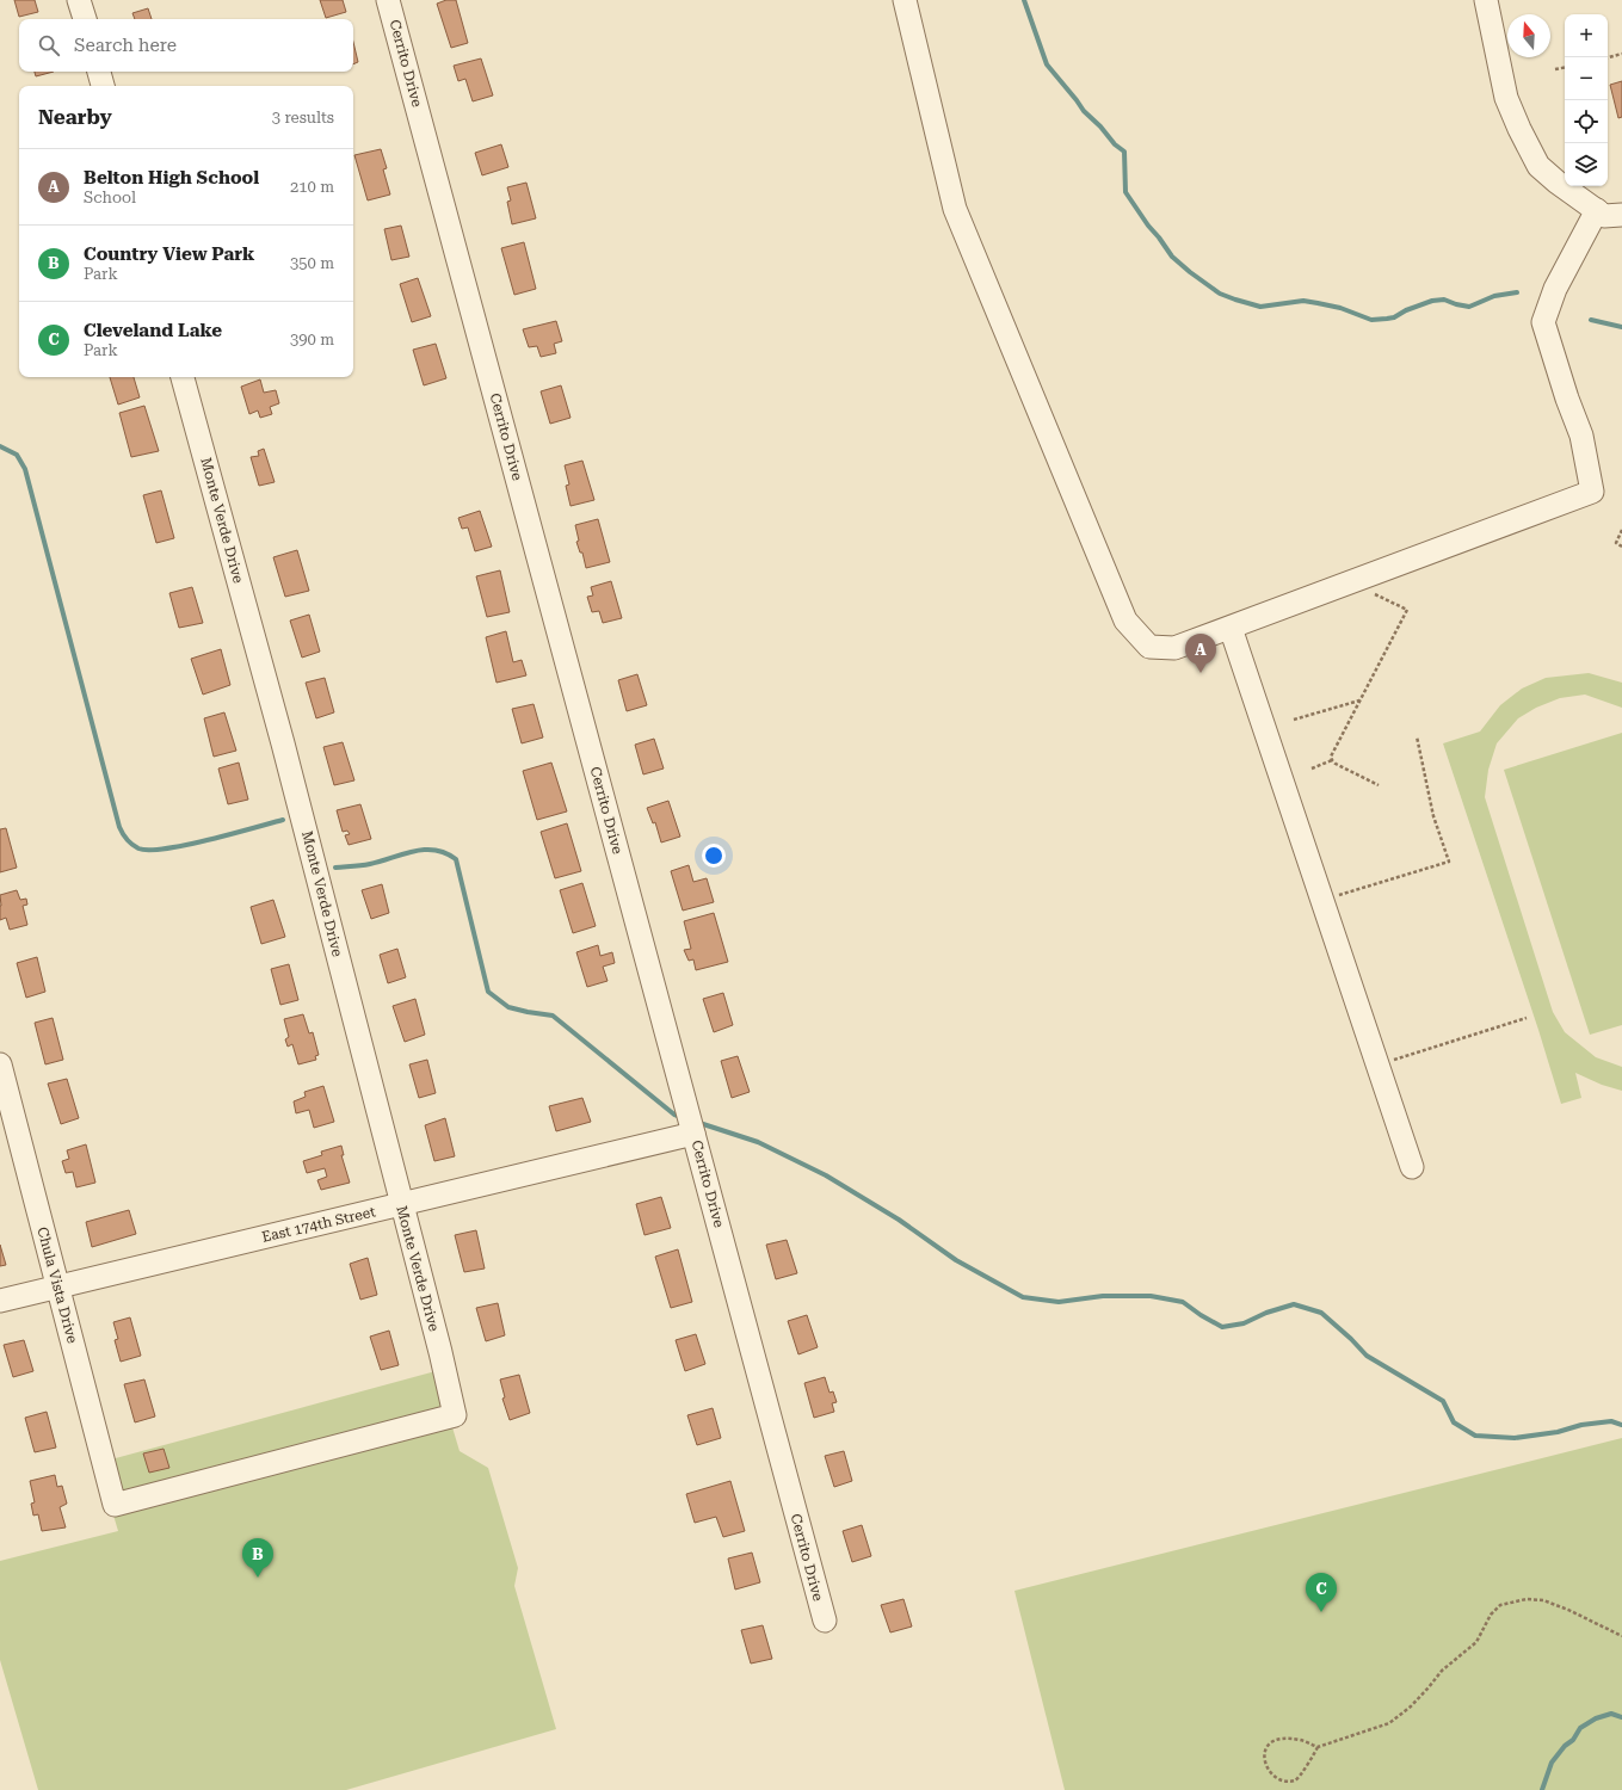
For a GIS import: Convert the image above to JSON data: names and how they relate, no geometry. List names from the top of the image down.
{
  "streets": {
    "street": [
      "Cerrito Drive",
      "Monte Verde Drive",
      "East 174th Street",
      "Chula Vista Drive"
    ]
  },
  "crossings": [
    ["Cerrito Drive", "East 174th Street"],
    ["Monte Verde Drive", "East 174th Street"],
    ["Monte Verde Drive", "Chula Vista Drive"],
    ["East 174th Street", "Chula Vista Drive"]
  ],
  "north": "top",
  "page": {
    "map_buttons": ["+", "−"],
    "search": "Search here",
    "heading": ["Nearby", "3 results"],
    "list": [
      {
        "mark": "A",
        "name": "Belton High School",
        "note": "School",
        "value": "210 m"
      },
      {
        "mark": "B",
        "name": "Country View Park",
        "note": "Park",
        "value": "350 m"
      },
      {
        "mark": "C",
        "name": "Cleveland Lake",
        "note": "Park",
        "value": "390 m"
      }
    ],
    "pins": ["A", "B", "C"]
  }
}
